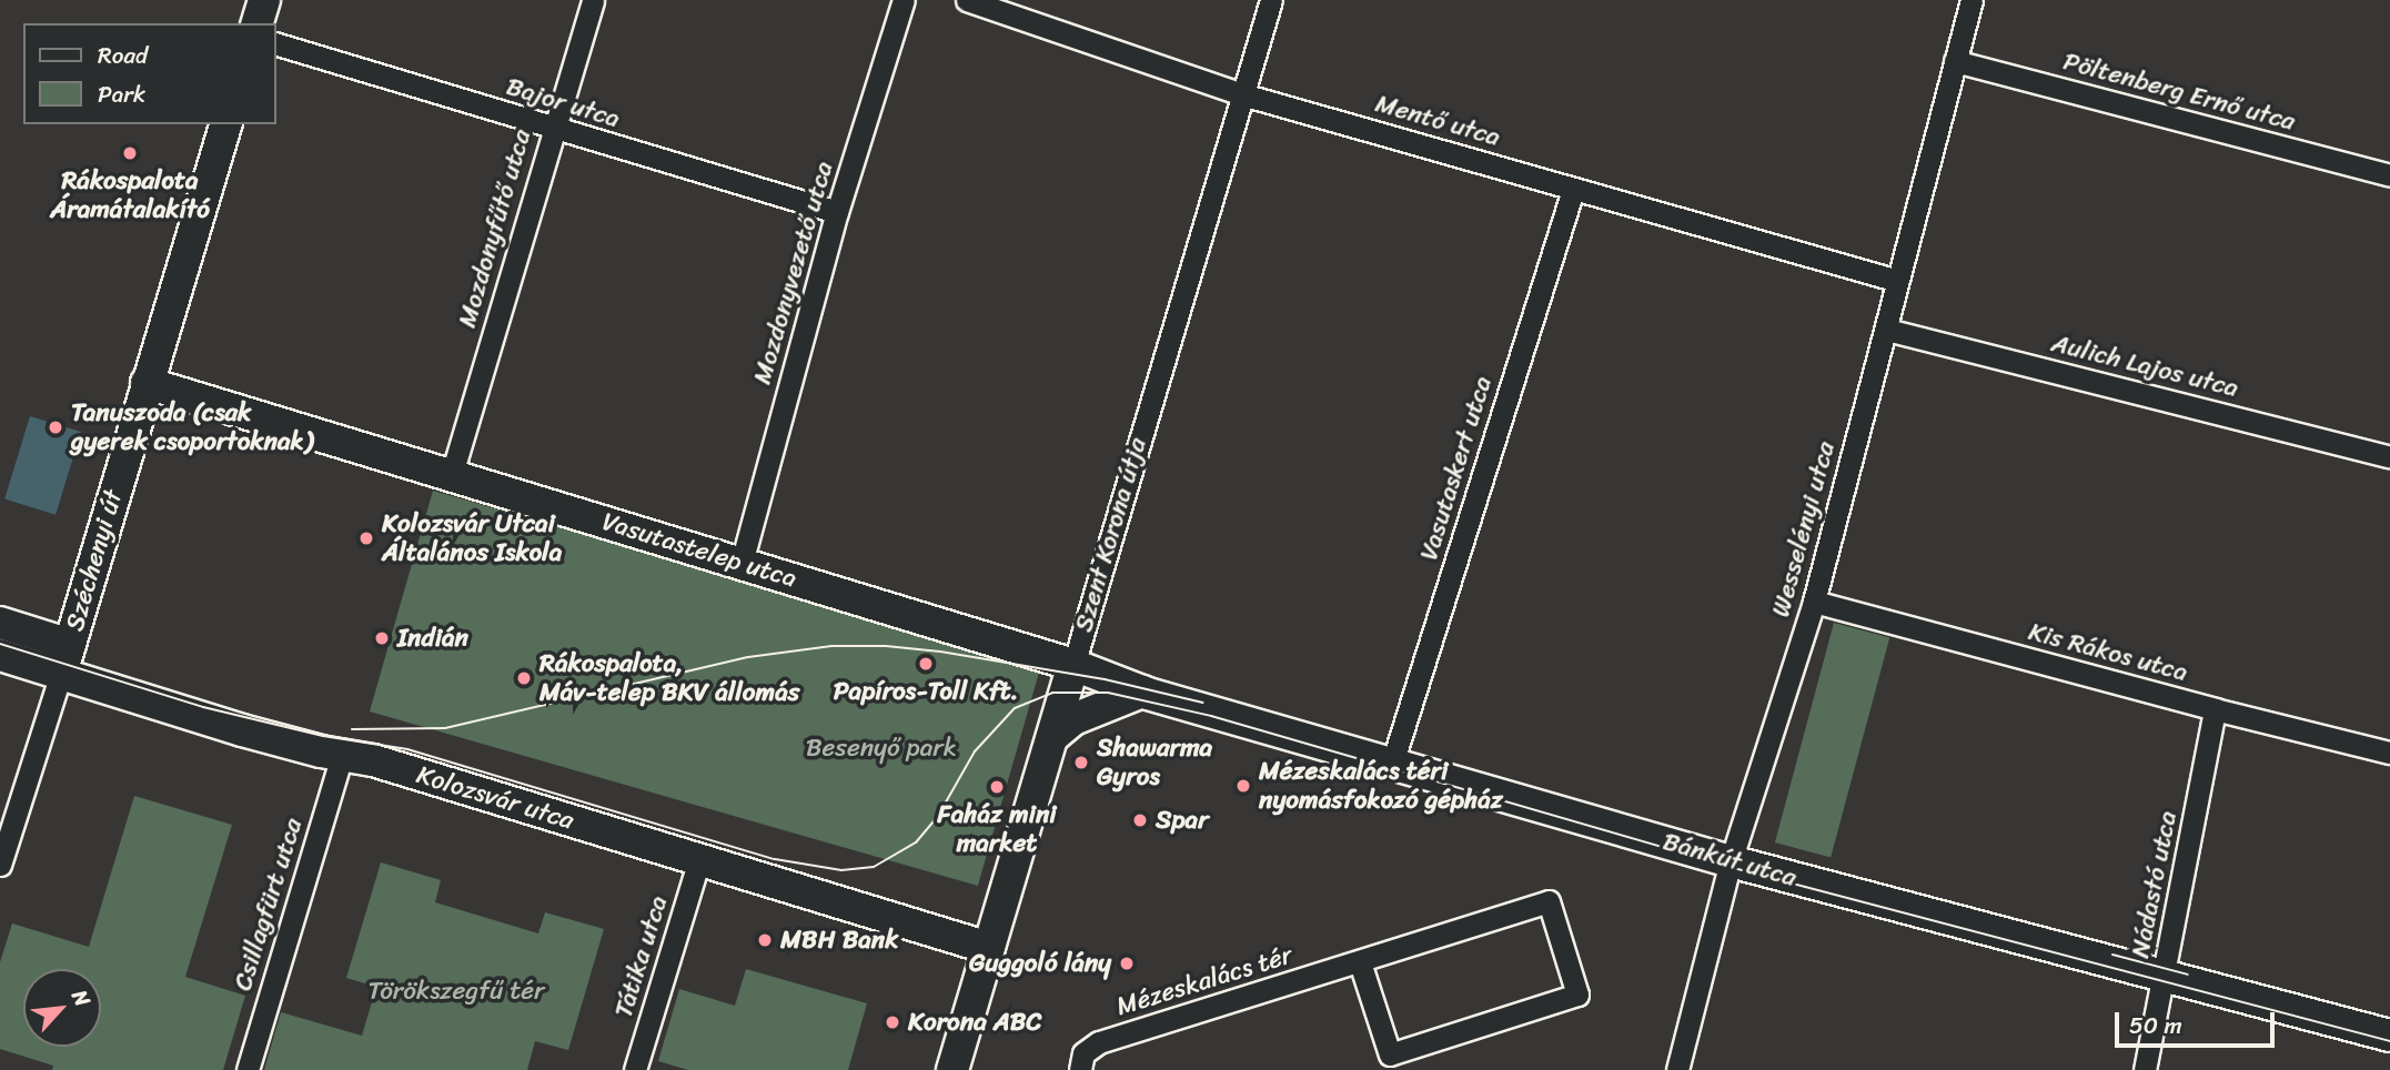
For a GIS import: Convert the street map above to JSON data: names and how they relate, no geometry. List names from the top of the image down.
{
  "streets": {
    "street": [
      "Pöltenberg Ernő utca",
      "Bajor utca",
      "Mentő utca",
      "Mozdonyfűtő utca",
      "Mozdonyvezető utca",
      "Aulich Lajos utca",
      "Vasutaskert utca",
      "Wesselényi utca",
      "Szent Korona útja",
      "Vasutastelep utca",
      "Széchenyi út",
      "Kis Rákos utca",
      "Kolozsvár utca",
      "Bánkút utca",
      "Nádastó utca",
      "Csillagfürt utca",
      "Tátika utca",
      "Mézeskalács tér"
    ]
  },
  "crossings": [
    ["Pöltenberg Ernő utca", "Wesselényi utca"],
    ["Bajor utca", "Mozdonyfűtő utca"],
    ["Bajor utca", "Mozdonyvezető utca"],
    ["Mentő utca", "Vasutaskert utca"],
    ["Mentő utca", "Wesselényi utca"],
    ["Mentő utca", "Szent Korona útja"],
    ["Mozdonyfűtő utca", "Vasutastelep utca"],
    ["Mozdonyvezető utca", "Vasutastelep utca"],
    ["Aulich Lajos utca", "Wesselényi utca"],
    ["Vasutaskert utca", "Bánkút utca"],
    ["Wesselényi utca", "Kis Rákos utca"],
    ["Wesselényi utca", "Bánkút utca"],
    ["Szent Korona útja", "Vasutastelep utca"],
    ["Szent Korona útja", "Kolozsvár utca"],
    ["Szent Korona útja", "Bánkút utca"],
    ["Vasutastelep utca", "Széchenyi út"],
    ["Vasutastelep utca", "Bánkút utca"],
    ["Széchenyi út", "Kolozsvár utca"],
    ["Kis Rákos utca", "Nádastó utca"],
    ["Kolozsvár utca", "Csillagfürt utca"],
    ["Kolozsvár utca", "Tátika utca"],
    ["Bánkút utca", "Nádastó utca"]
  ],
  "parks": ["Besenyő park", "Törökszegfű tér"],
  "places": [
    "Rákospalota Áramátalakító",
    "Tanuszoda (csak gyerek csoportoknak)",
    "Kolozsvár Utcai Általános Iskola",
    "Indián",
    "Papíros-Toll Kft.",
    "Rákospalota, Máv-telep BKV állomás",
    "Shawarma Gyros",
    "Mézeskalács téri nyomásfokozó gépház",
    "Faház mini market",
    "Spar",
    "MBH Bank",
    "Guggoló lány",
    "Korona ABC"
  ],
  "legend": ["Road", "Park"],
  "scale_bar": "50 m",
  "north": "top right"
}
